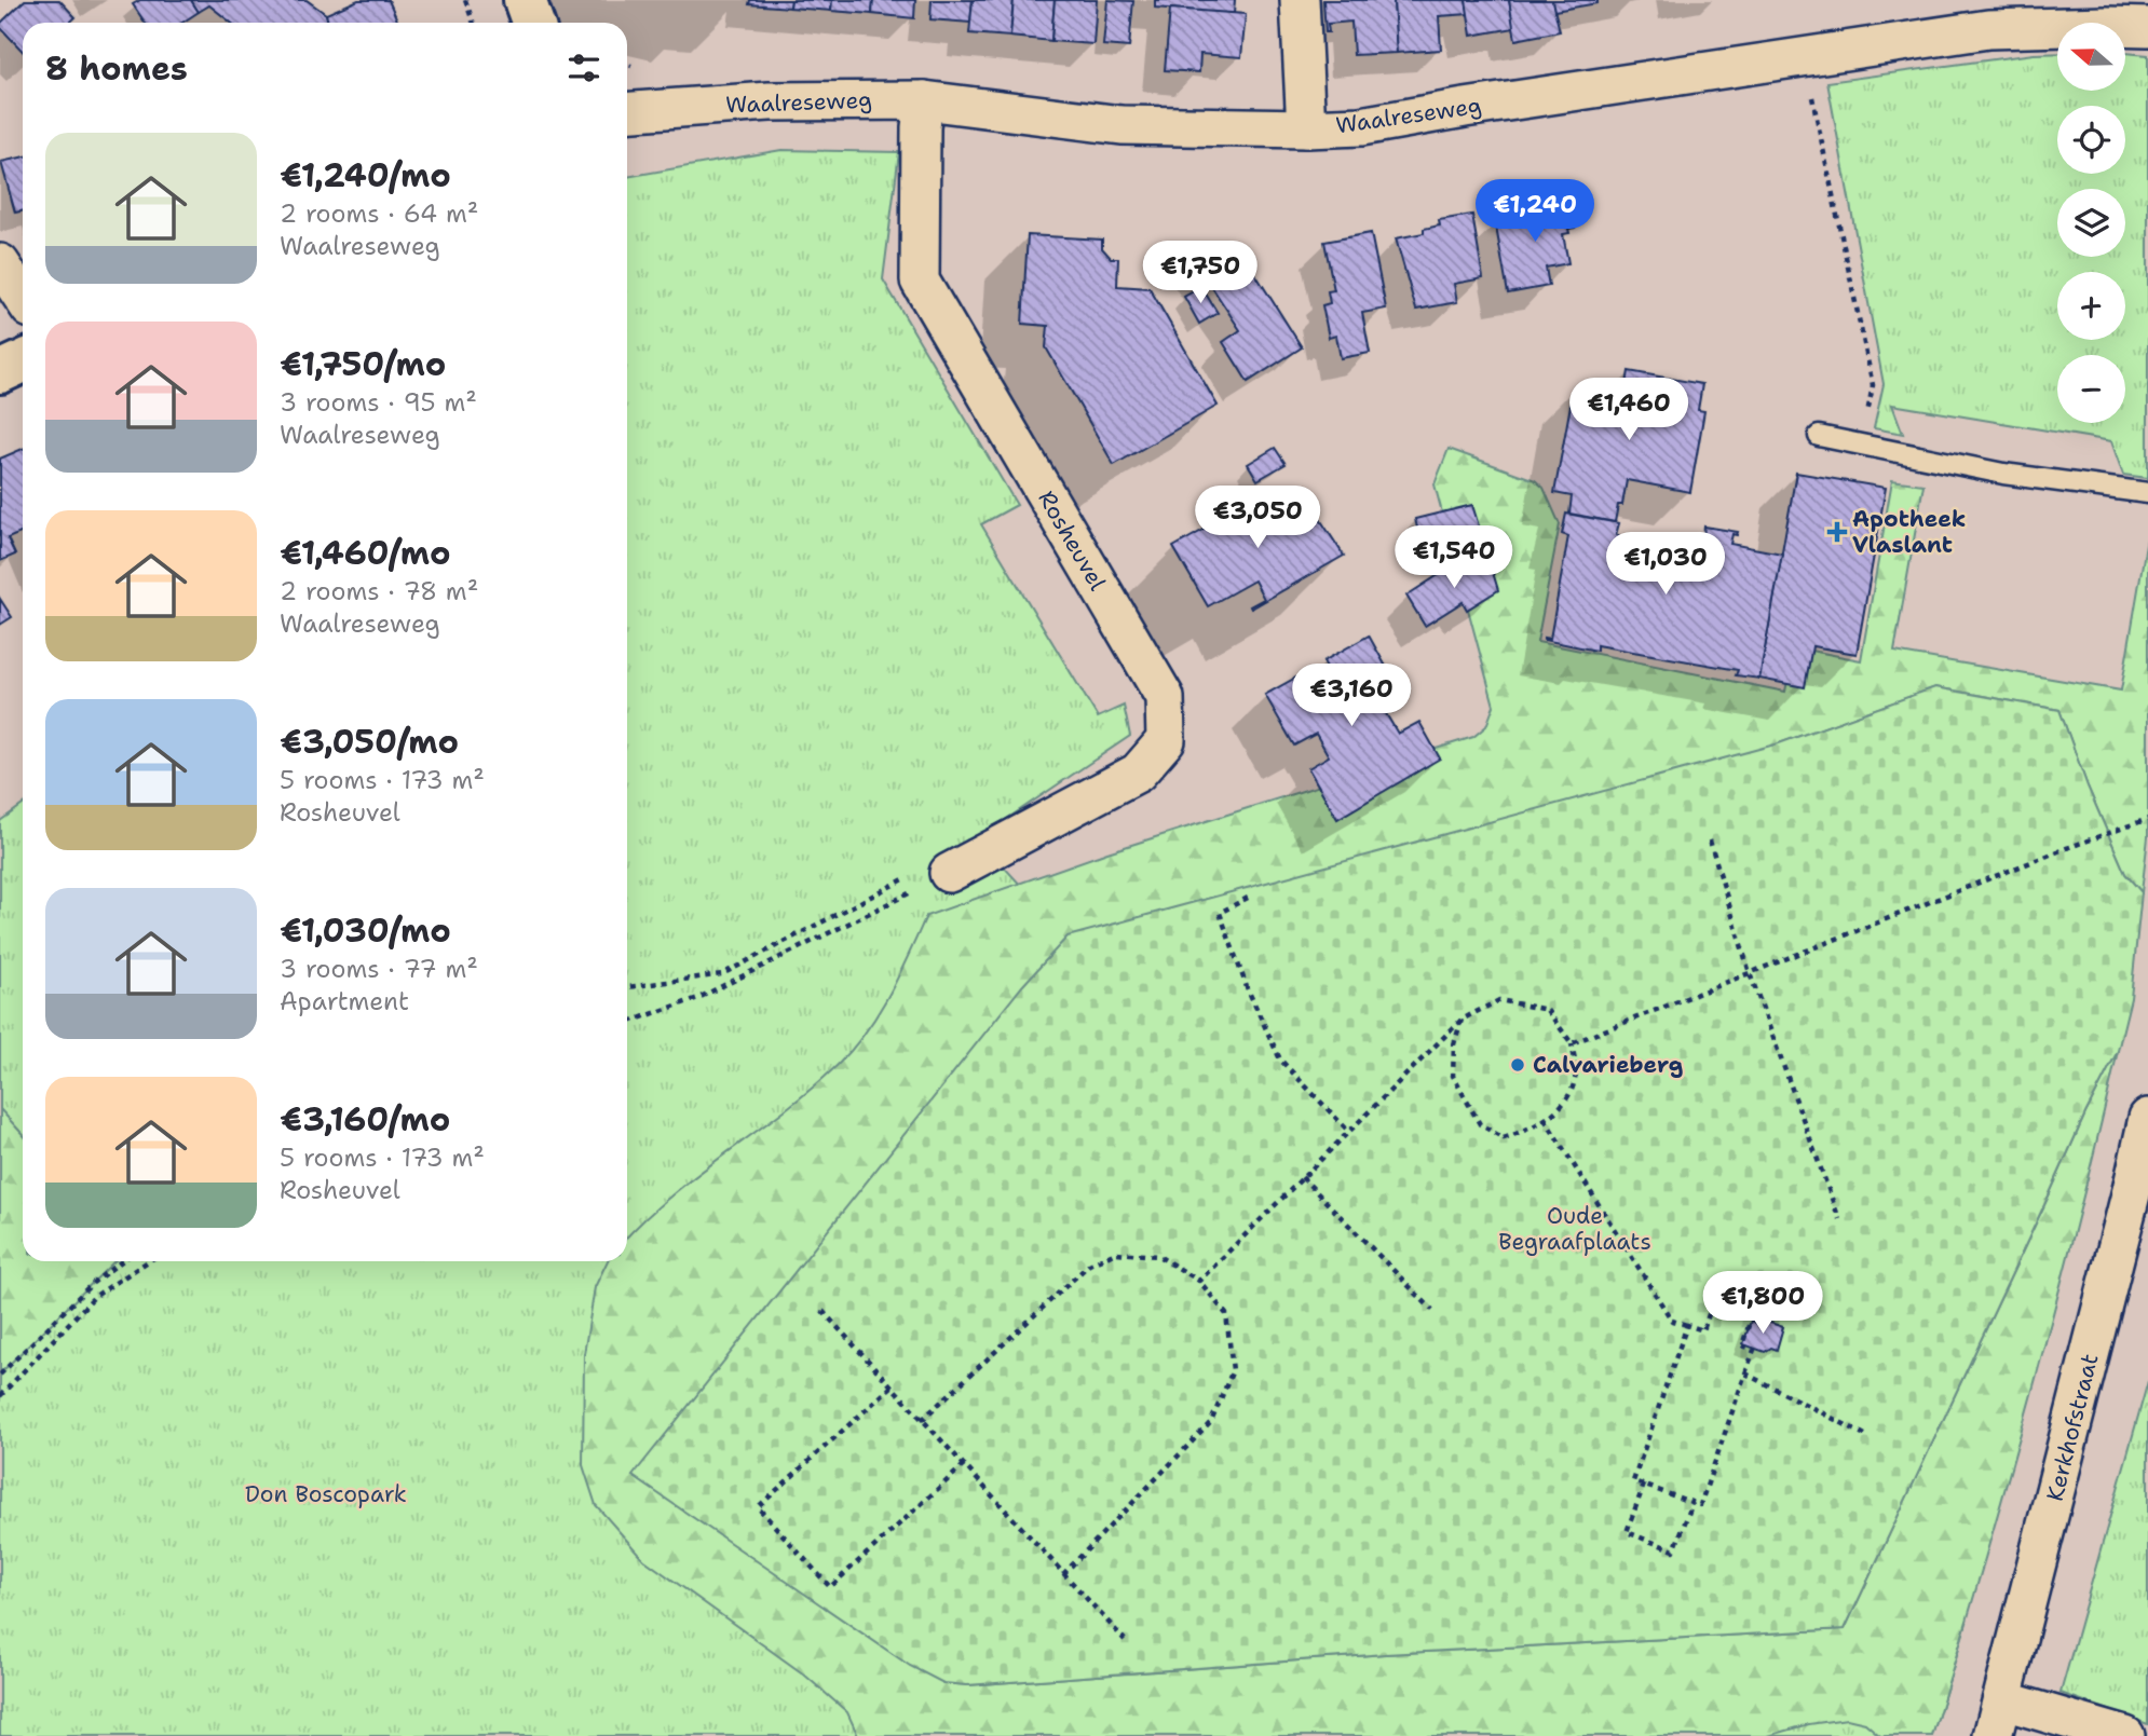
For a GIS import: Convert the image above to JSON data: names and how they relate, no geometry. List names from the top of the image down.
{
  "streets": {
    "street": ["Waalreseweg", "Rosheuvel", "Kerkhofstraat"]
  },
  "crossings": [
    ["Waalreseweg", "Rosheuvel"]
  ],
  "parks": ["Oude Begraafplaats", "Don Boscopark"],
  "places": {
    "health": ["Apotheek Vlaslant"],
    "other": ["Calvarieberg"]
  },
  "north": "left",
  "page": {
    "map_buttons": ["+", "−"],
    "heading": "8 homes",
    "list": [
      {
        "name": "€1,240/mo",
        "note": "2 rooms · 64 m² · Waalreseweg"
      },
      {
        "name": "€1,750/mo",
        "note": "3 rooms · 95 m² · Waalreseweg"
      },
      {
        "name": "€1,460/mo",
        "note": "2 rooms · 78 m² · Waalreseweg"
      },
      {
        "name": "€3,050/mo",
        "note": "5 rooms · 173 m² · Rosheuvel"
      },
      {
        "name": "€1,030/mo",
        "note": "3 rooms · 77 m² · Apartment"
      },
      {
        "name": "€3,160/mo",
        "note": "5 rooms · 173 m² · Rosheuvel"
      }
    ],
    "price": [
      "€1,240",
      "€1,750",
      "€1,460",
      "€3,050",
      "€1,540",
      "€1,030",
      "€3,160",
      "€1,800"
    ]
  }
}
